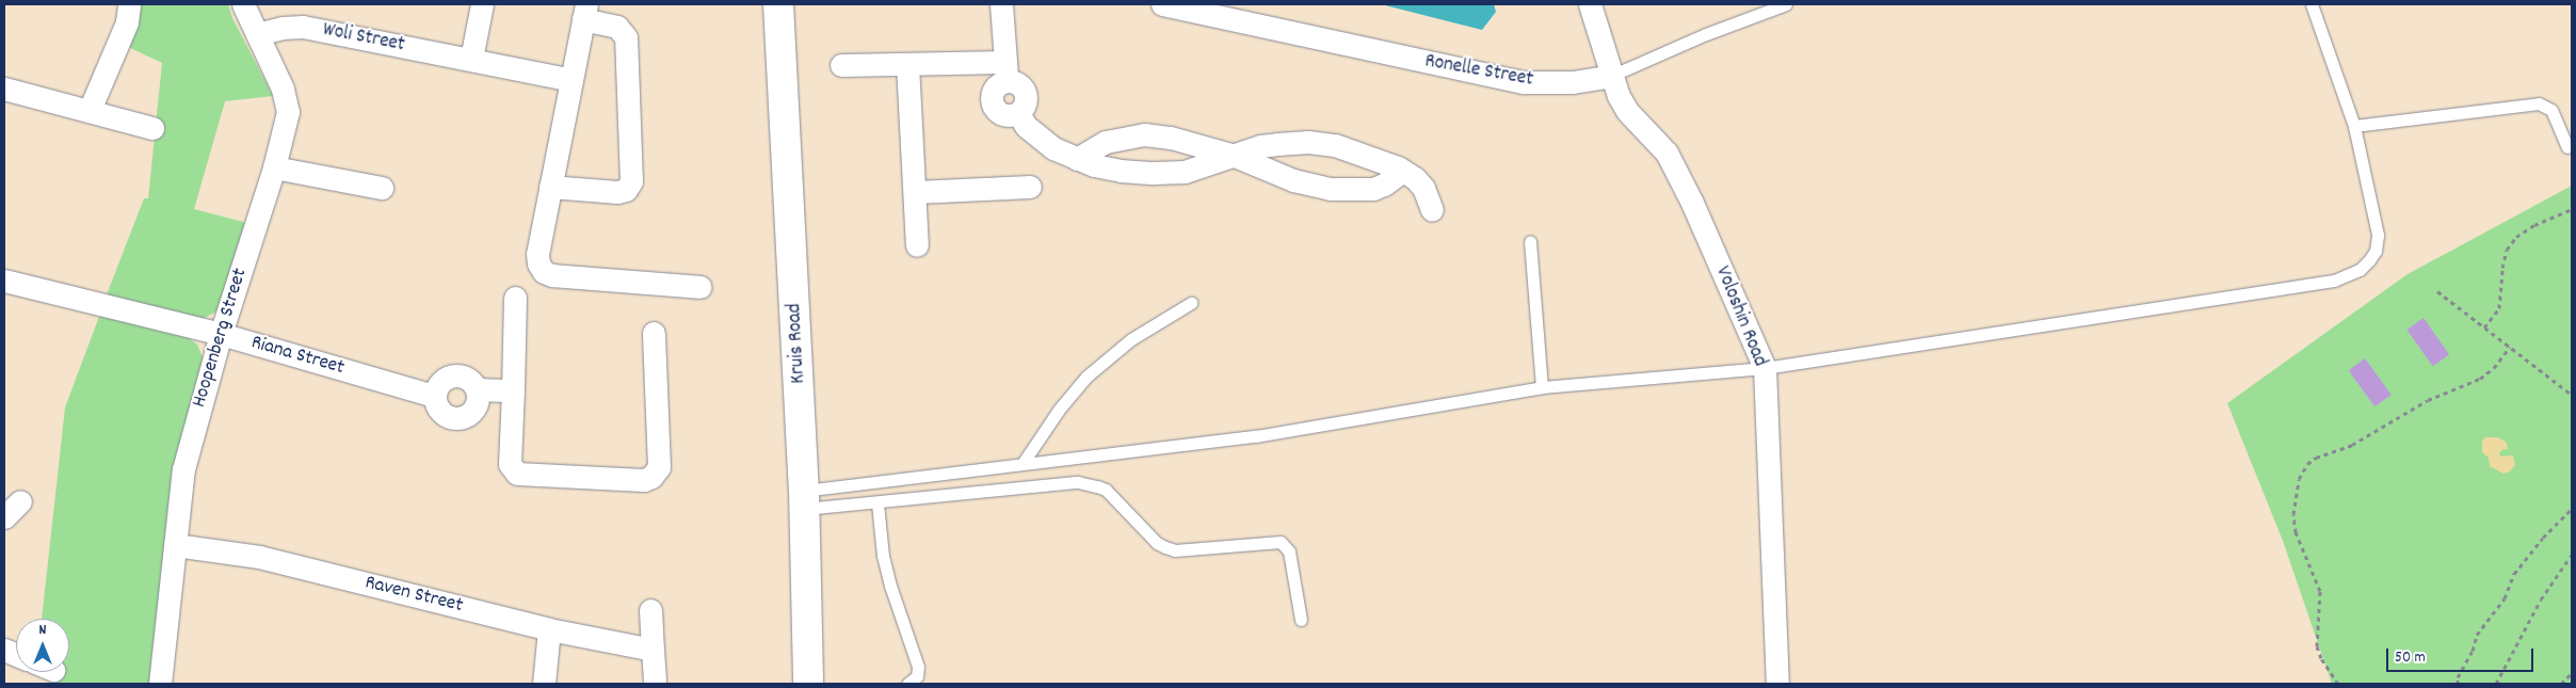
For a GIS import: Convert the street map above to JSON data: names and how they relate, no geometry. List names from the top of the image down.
{
  "streets": {
    "street": [
      "Woli Street",
      "Ronelle Street",
      "Voloshin Road",
      "Hoopenberg Street",
      "Kruis Road",
      "Riana Street",
      "Raven Street"
    ]
  },
  "crossings": [
    ["Woli Street", "Hoopenberg Street"],
    ["Ronelle Street", "Voloshin Road"],
    ["Hoopenberg Street", "Riana Street"],
    ["Hoopenberg Street", "Raven Street"]
  ],
  "scale_bar": "50 m",
  "north": "top"
}
